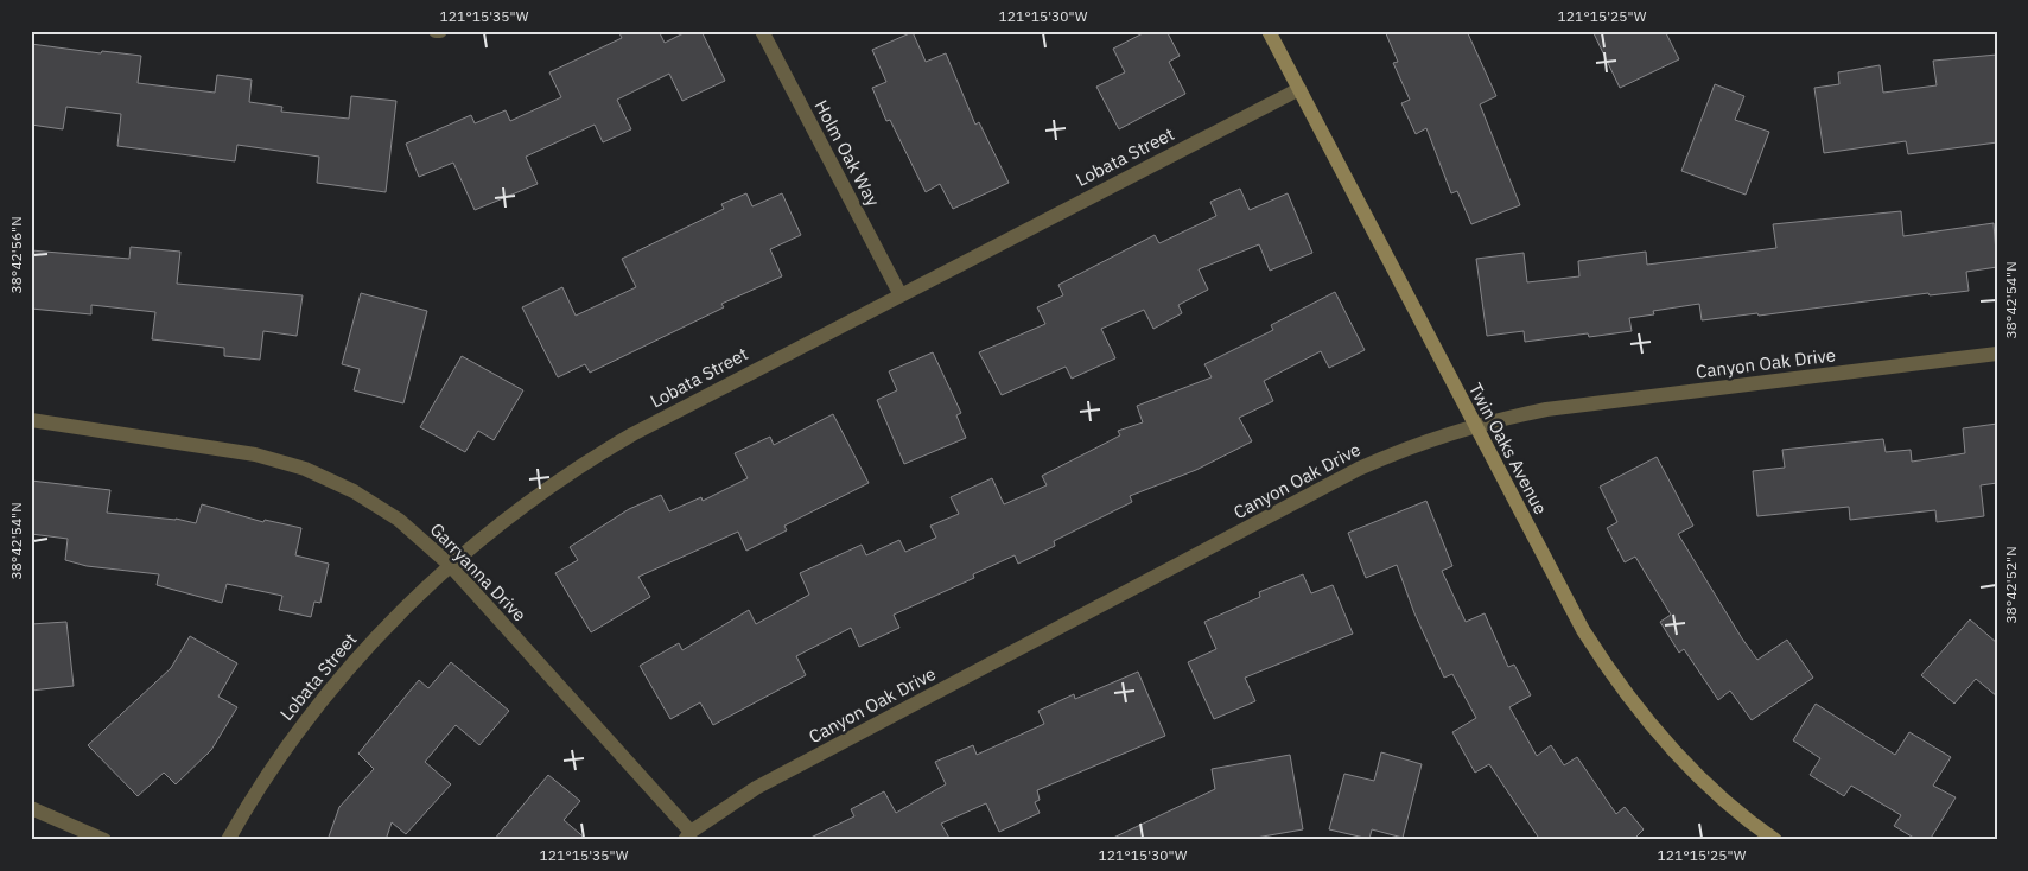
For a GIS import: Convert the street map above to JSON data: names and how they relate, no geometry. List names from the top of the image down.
{
  "streets": {
    "street": [
      "Holm Oak Way",
      "Lobata Street",
      "Canyon Oak Drive",
      "Twin Oaks Avenue",
      "Garryanna Drive"
    ]
  },
  "crossings": [
    ["Holm Oak Way", "Lobata Street"],
    ["Lobata Street", "Twin Oaks Avenue"],
    ["Lobata Street", "Garryanna Drive"],
    ["Canyon Oak Drive", "Twin Oaks Avenue"],
    ["Canyon Oak Drive", "Garryanna Drive"]
  ],
  "coordinates": [
    "121°15'35\"W",
    "121°15'30\"W",
    "121°15'25\"W",
    "38°42'56\"N",
    "38°42'54\"N",
    "38°42'52\"N"
  ]
}
